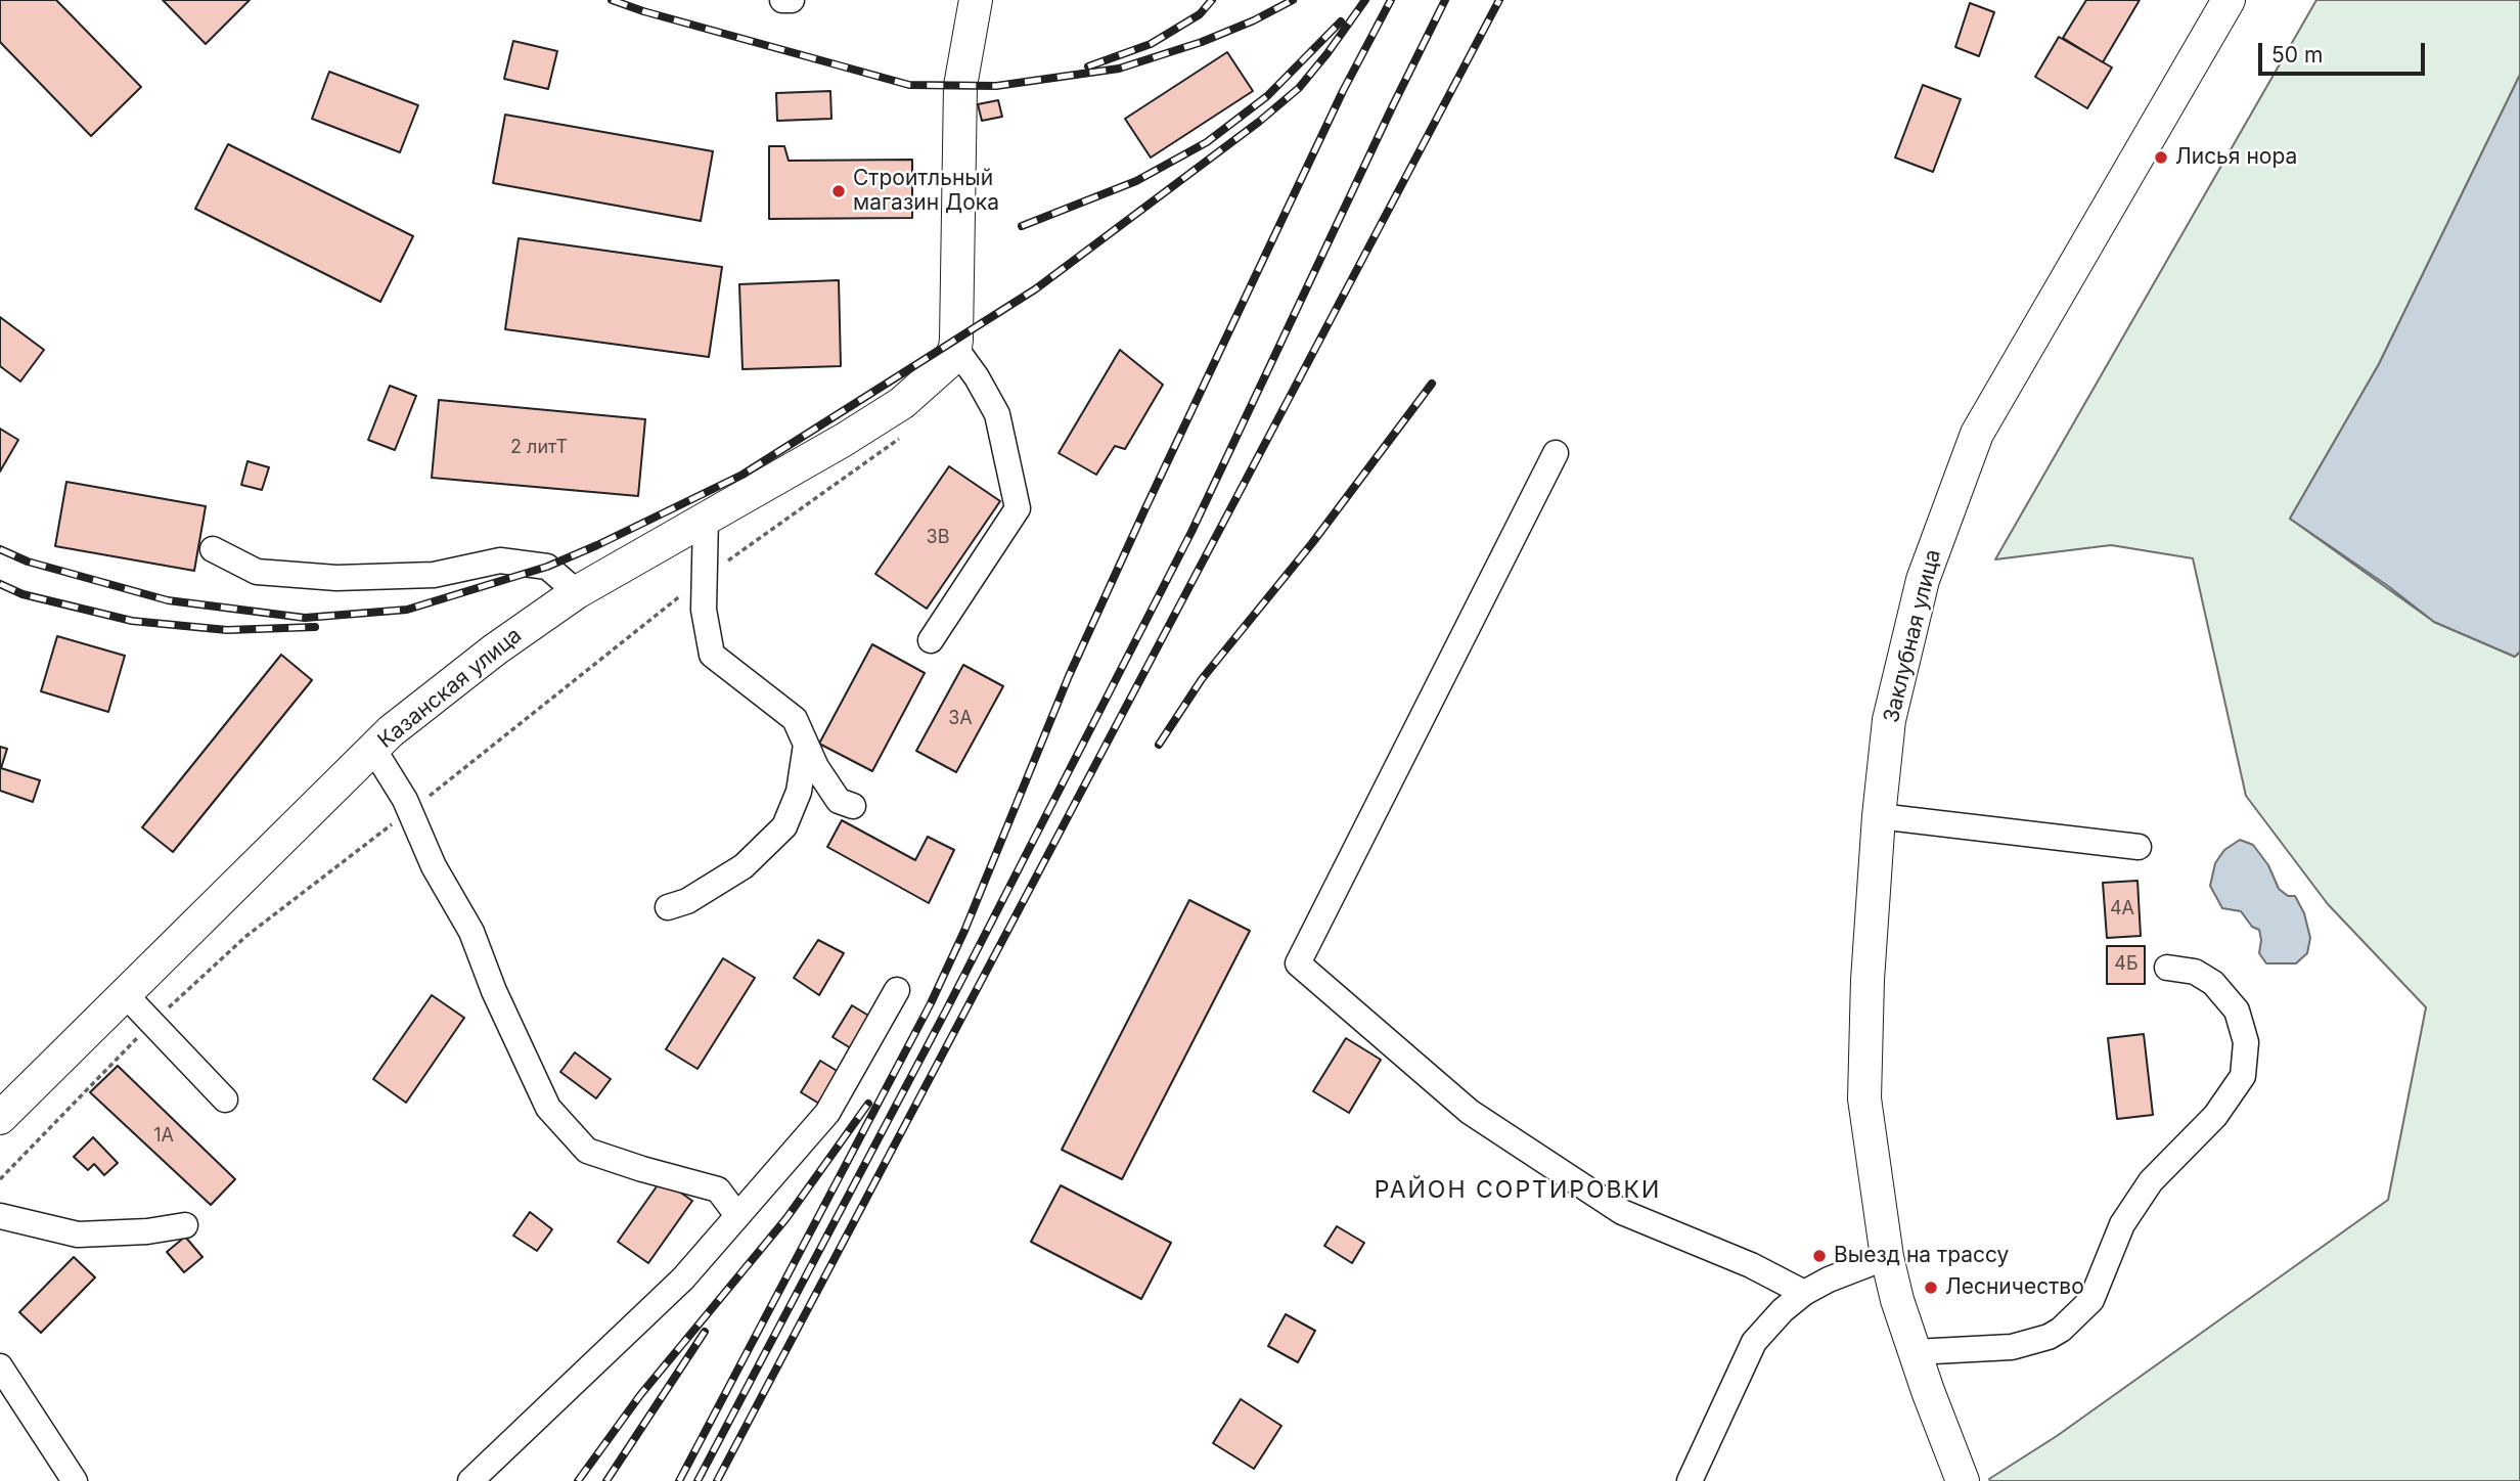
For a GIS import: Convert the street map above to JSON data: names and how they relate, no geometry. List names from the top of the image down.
{
  "streets": {
    "main road": ["Заклубная улица", "Казанская улица"]
  },
  "districts": ["РАЙОН СОРТИРОВКИ"],
  "places": [
    "Лисья нора",
    "Строитльный магазин Дока",
    "Выезд на трассу",
    "Лесничество"
  ],
  "house_numbers": [
    "2 литТ",
    "3В",
    "3А",
    "4А",
    "4Б",
    "1А"
  ],
  "scale_bar": "50 m"
}
